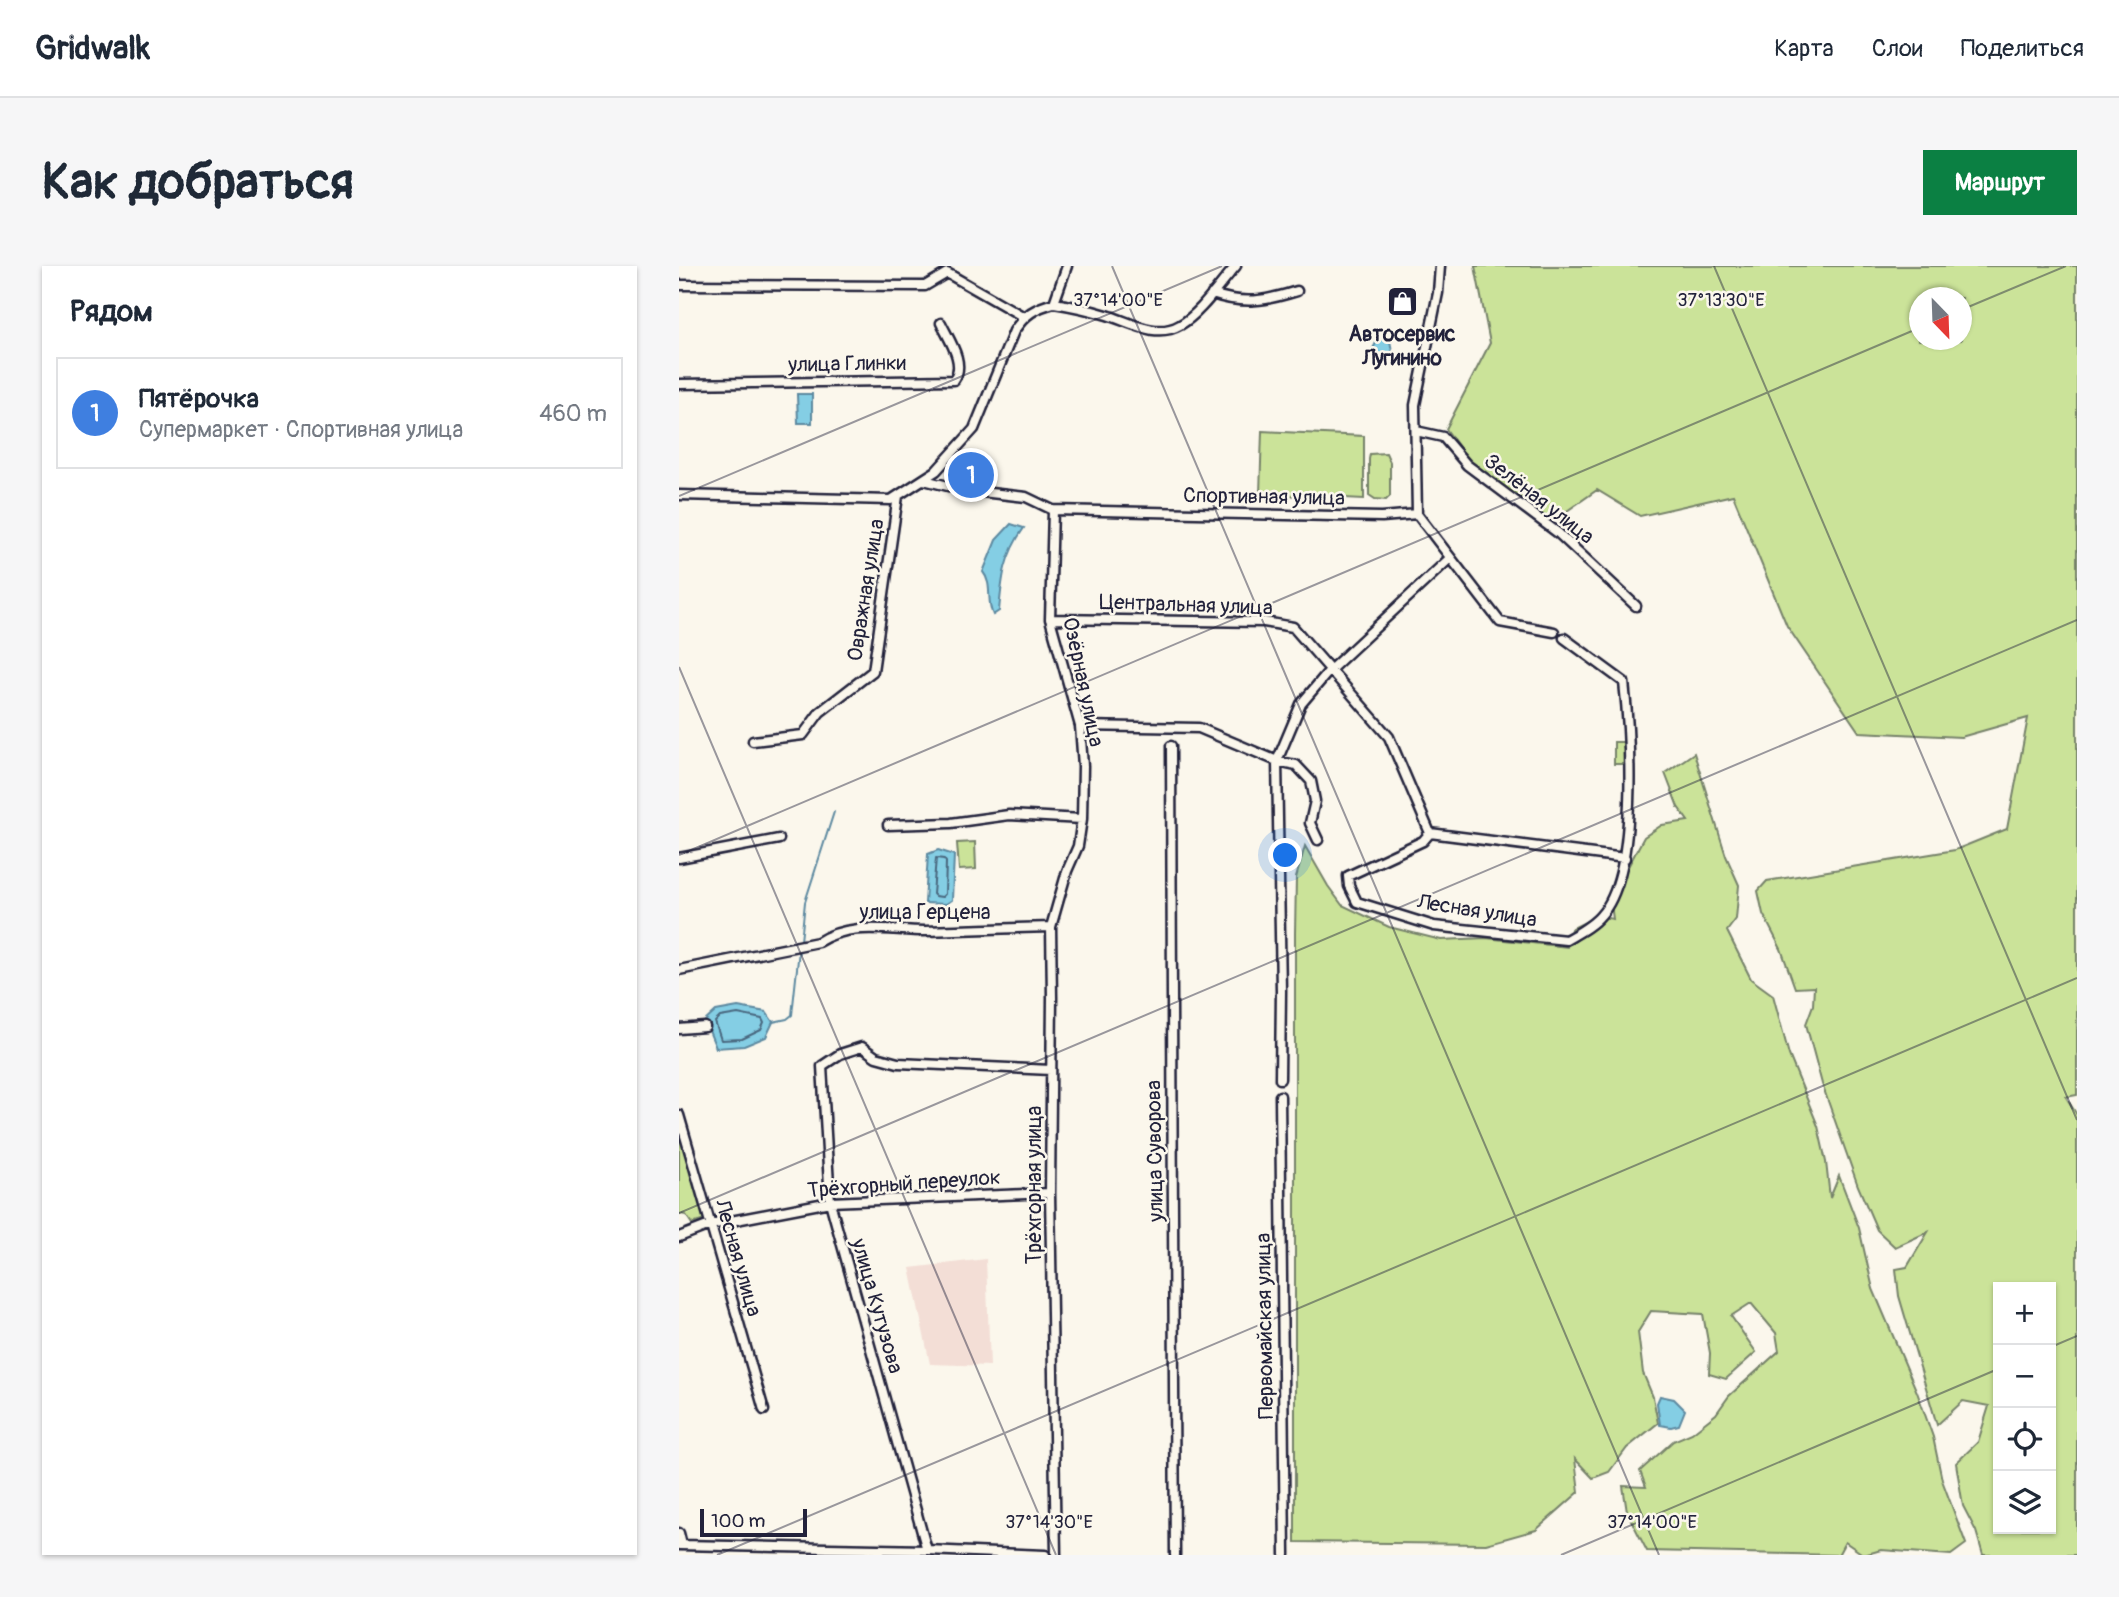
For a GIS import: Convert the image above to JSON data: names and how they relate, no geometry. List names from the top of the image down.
{
  "streets": {
    "street": [
      "улица Глинки",
      "Спортивная улица",
      "Зелёная улица",
      "Овражная улица",
      "Центральная улица",
      "Озёрная улица",
      "Лесная улица",
      "улица Герцена",
      "улица Суворова",
      "Трёхгорный переулок",
      "Трёхгорная улица",
      "улица Кутузова",
      "Первомайская улица"
    ]
  },
  "crossings": [
    ["Спортивная улица", "Озёрная улица"],
    ["Центральная улица", "Озёрная улица"],
    ["Центральная улица", "Лесная улица"],
    ["Озёрная улица", "Трёхгорная улица"],
    ["Лесная улица", "Трёхгорный переулок"],
    ["улица Герцена", "Трёхгорная улица"],
    ["Трёхгорный переулок", "Трёхгорная улица"],
    ["Трёхгорный переулок", "улица Кутузова"],
    ["Трёхгорная улица", "улица Кутузова"]
  ],
  "places": {
    "shop": ["Автосервис Лугинино"]
  },
  "scale_bar": "100 m",
  "north": "bottom right",
  "page": {
    "header": "Gridwalk",
    "nav": ["Карта", "Слои", "Поделиться"],
    "buttons": "Маршрут",
    "title": "Как добраться",
    "heading": "Рядом",
    "list": [
      {
        "mark": "1",
        "name": "Пятёрочка",
        "note": "Супермаркет · Спортивная улица",
        "value": "460 m"
      }
    ],
    "pins": "1",
    "map_buttons": ["+", "−"],
    "scale": "100 m"
  },
  "coordinates": ["37°14'00\"E", "37°13'30\"E", "37°14'30\"E"]
}
